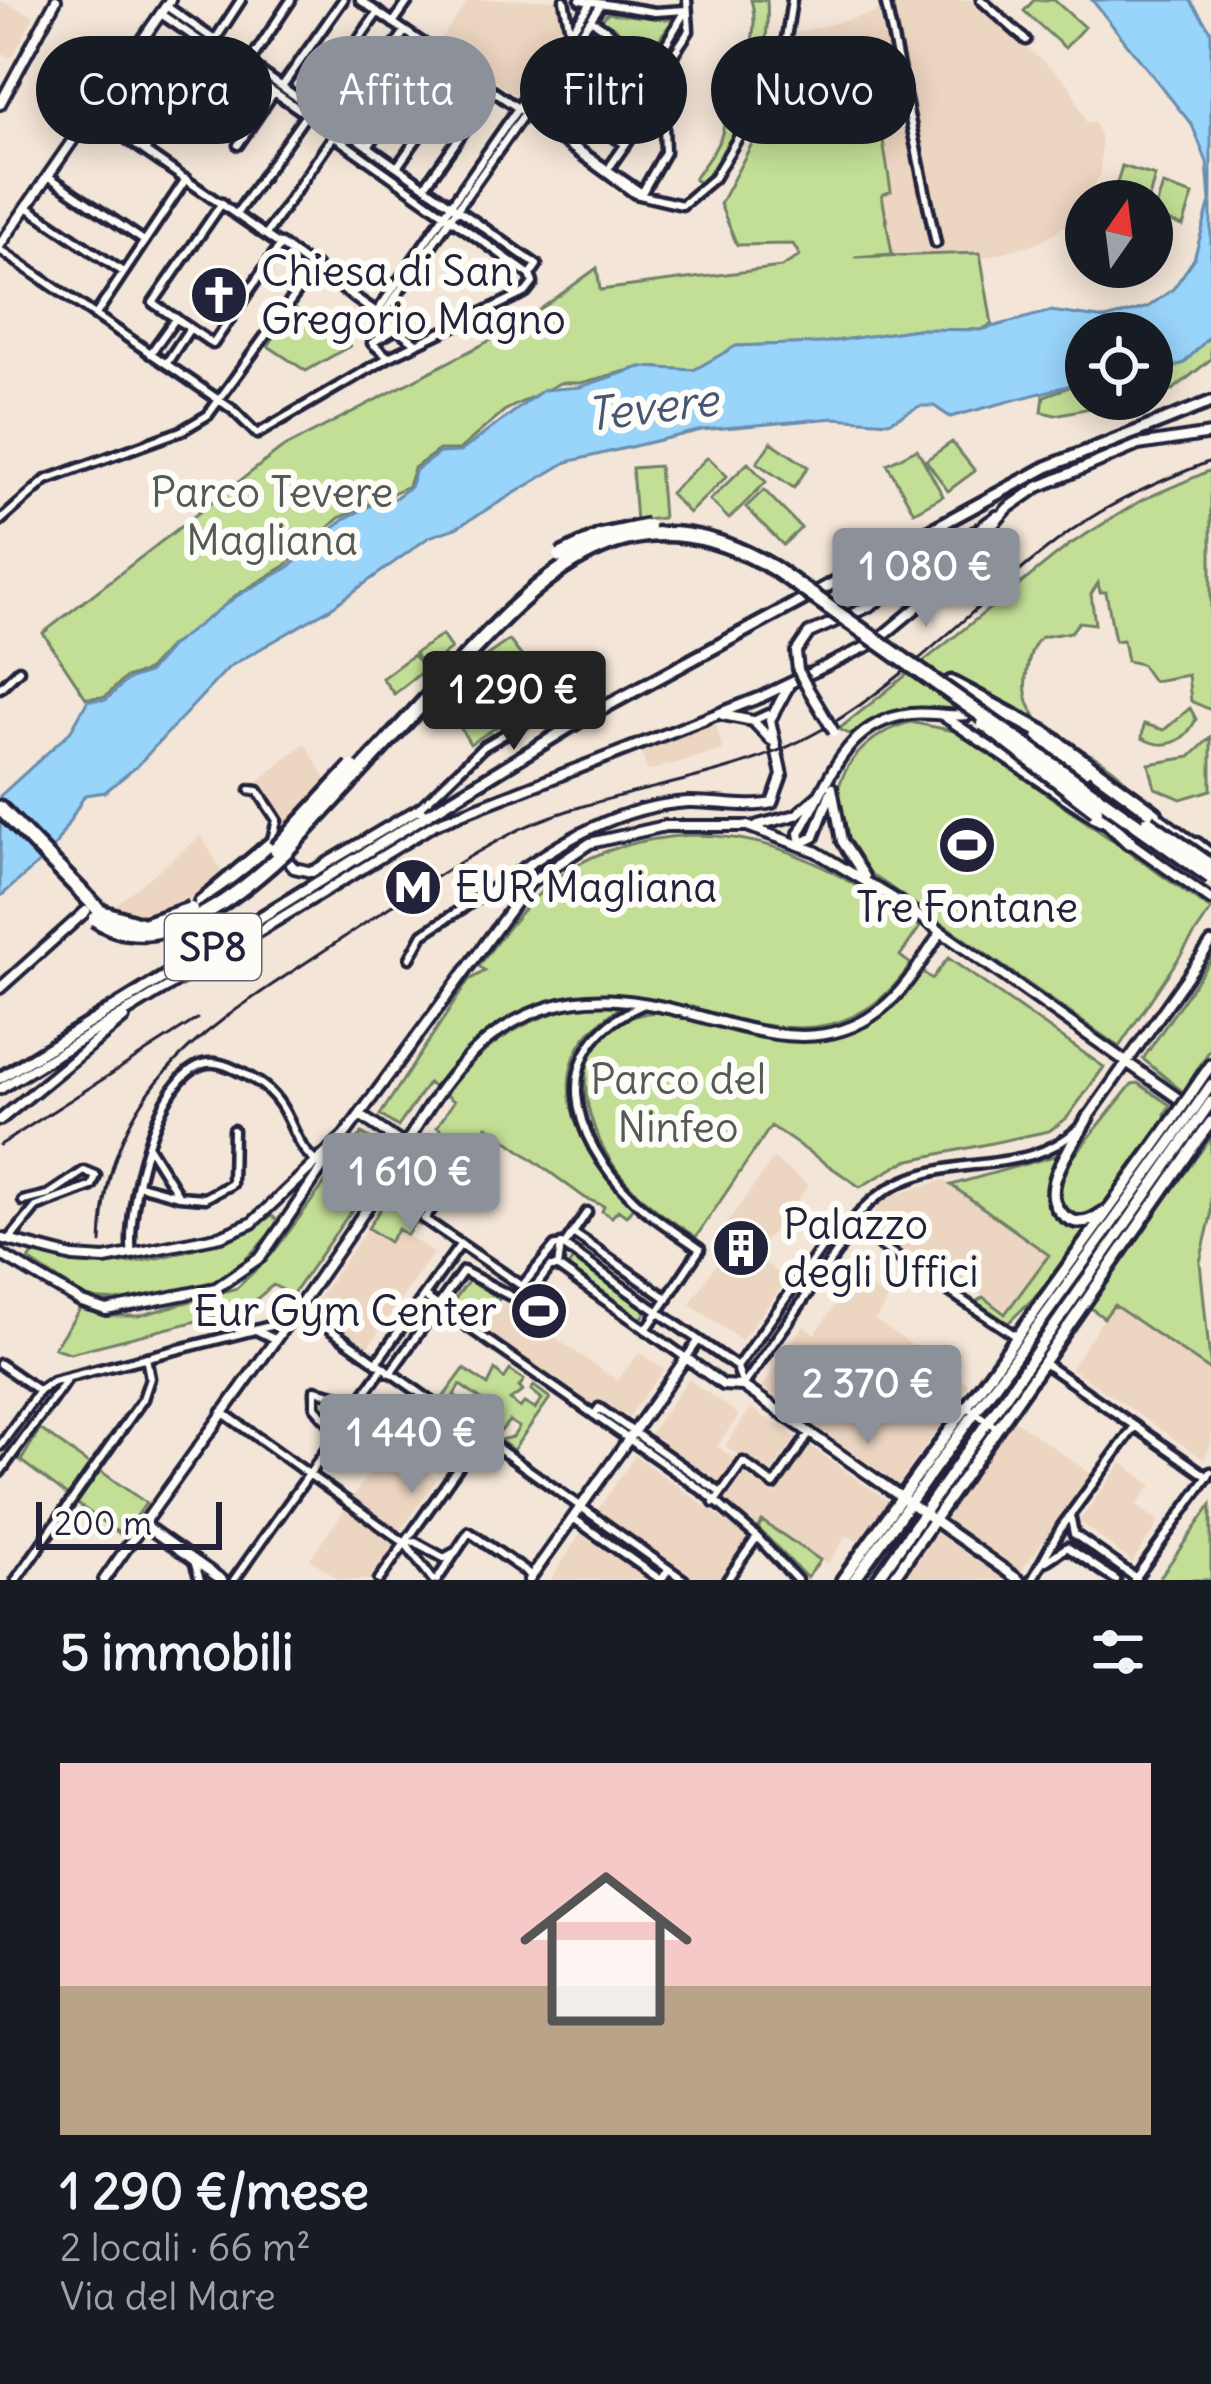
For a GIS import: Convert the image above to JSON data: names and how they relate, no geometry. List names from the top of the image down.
{
  "streets": {
    "main road": ["SP8"]
  },
  "water": ["Tevere"],
  "parks": ["Parco Tevere Magliana", "Parco del Ninfeo"],
  "places": {
    "church": ["Chiesa di San Gregorio Magno"],
    "sports": ["Tre Fontane", "Eur Gym Center"],
    "metro station": ["EUR Magliana"],
    "building": ["Palazzo degli Uffici"]
  },
  "scale_bar": "200 m",
  "north": "top",
  "page": {
    "chip": [
      "Compra",
      "Affitta",
      "Filtri",
      "Nuovo"
    ],
    "price": [
      "1 080 €",
      "1 290 €",
      "1 610 €",
      "2 370 €",
      "1 440 €"
    ],
    "scale": "200 m",
    "heading": "5 immobili",
    "list": [
      {
        "name": "1 290 €/mese",
        "note": "2 locali · 66 m² · Via del Mare"
      }
    ]
  }
}
